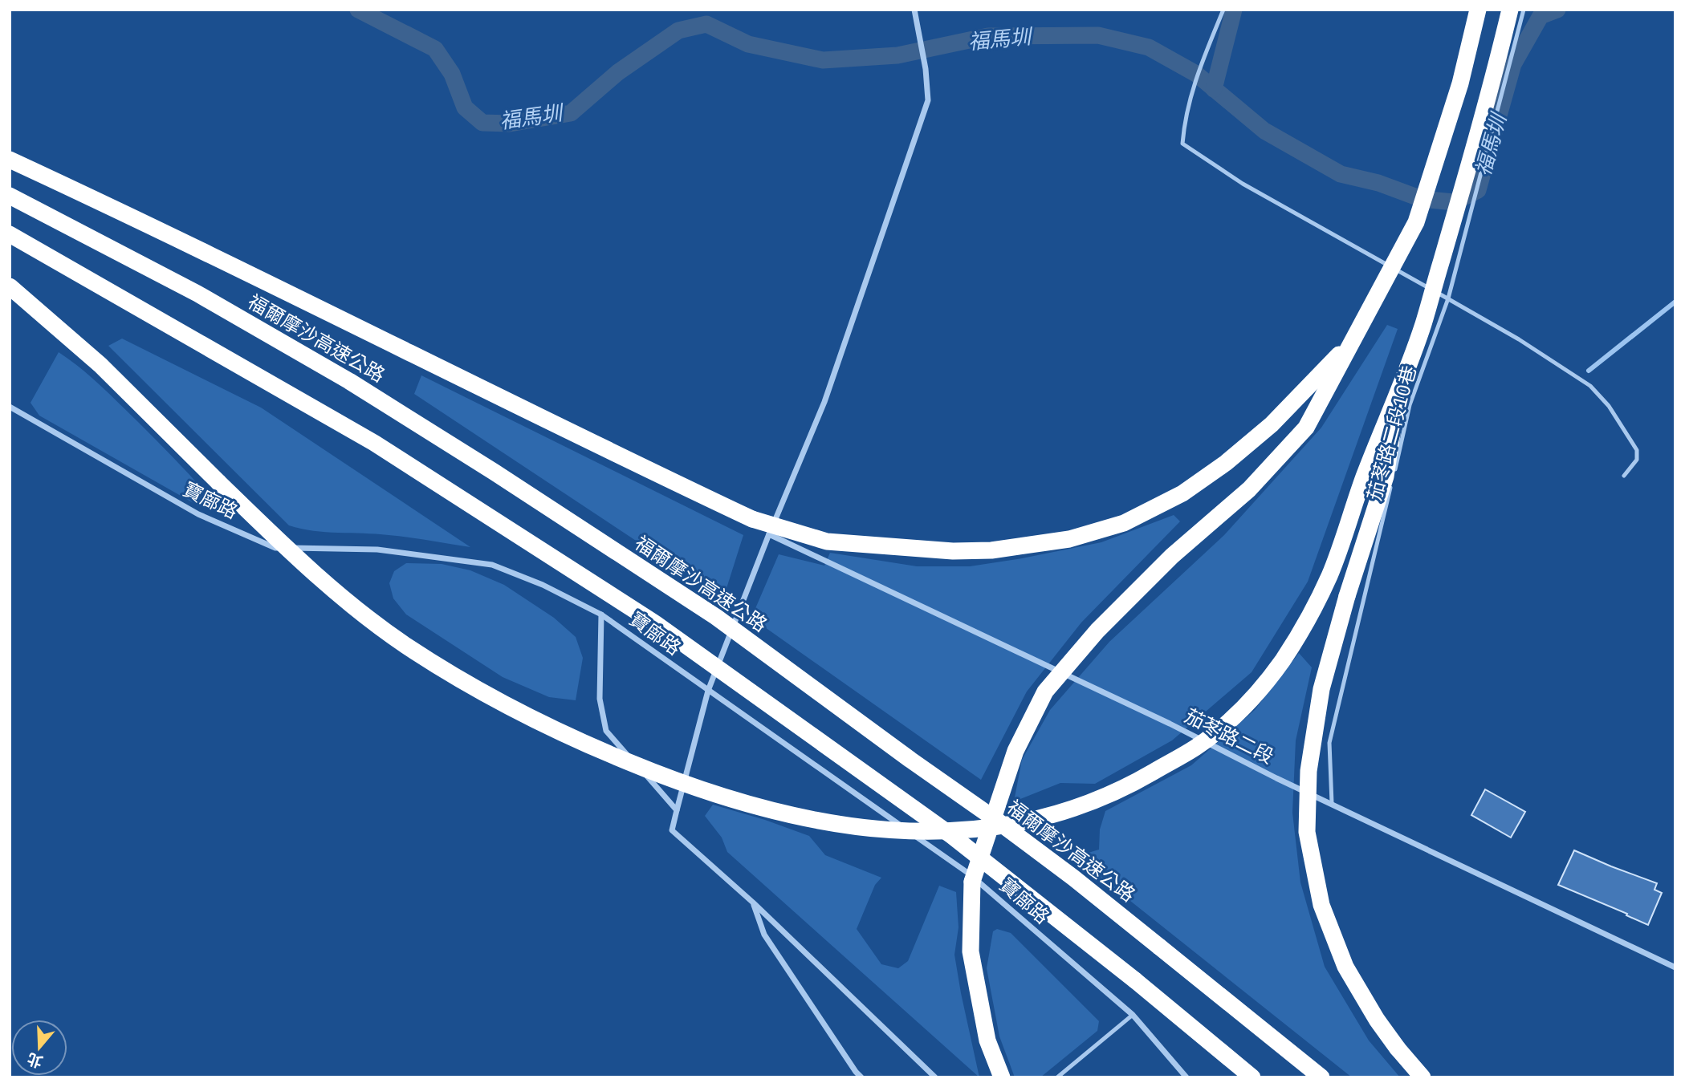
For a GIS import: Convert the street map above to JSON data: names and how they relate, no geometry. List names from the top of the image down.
{
  "streets": {
    "highway": ["福爾摩沙高速公路"],
    "street": ["寶廍路", "茄苳路二段"],
    "lane": ["茄苳路二段10巷"]
  },
  "crossings": [
    ["茄苳路二段10巷", "茄苳路二段"]
  ],
  "water": ["福馬圳"],
  "north": "bottom"
}
